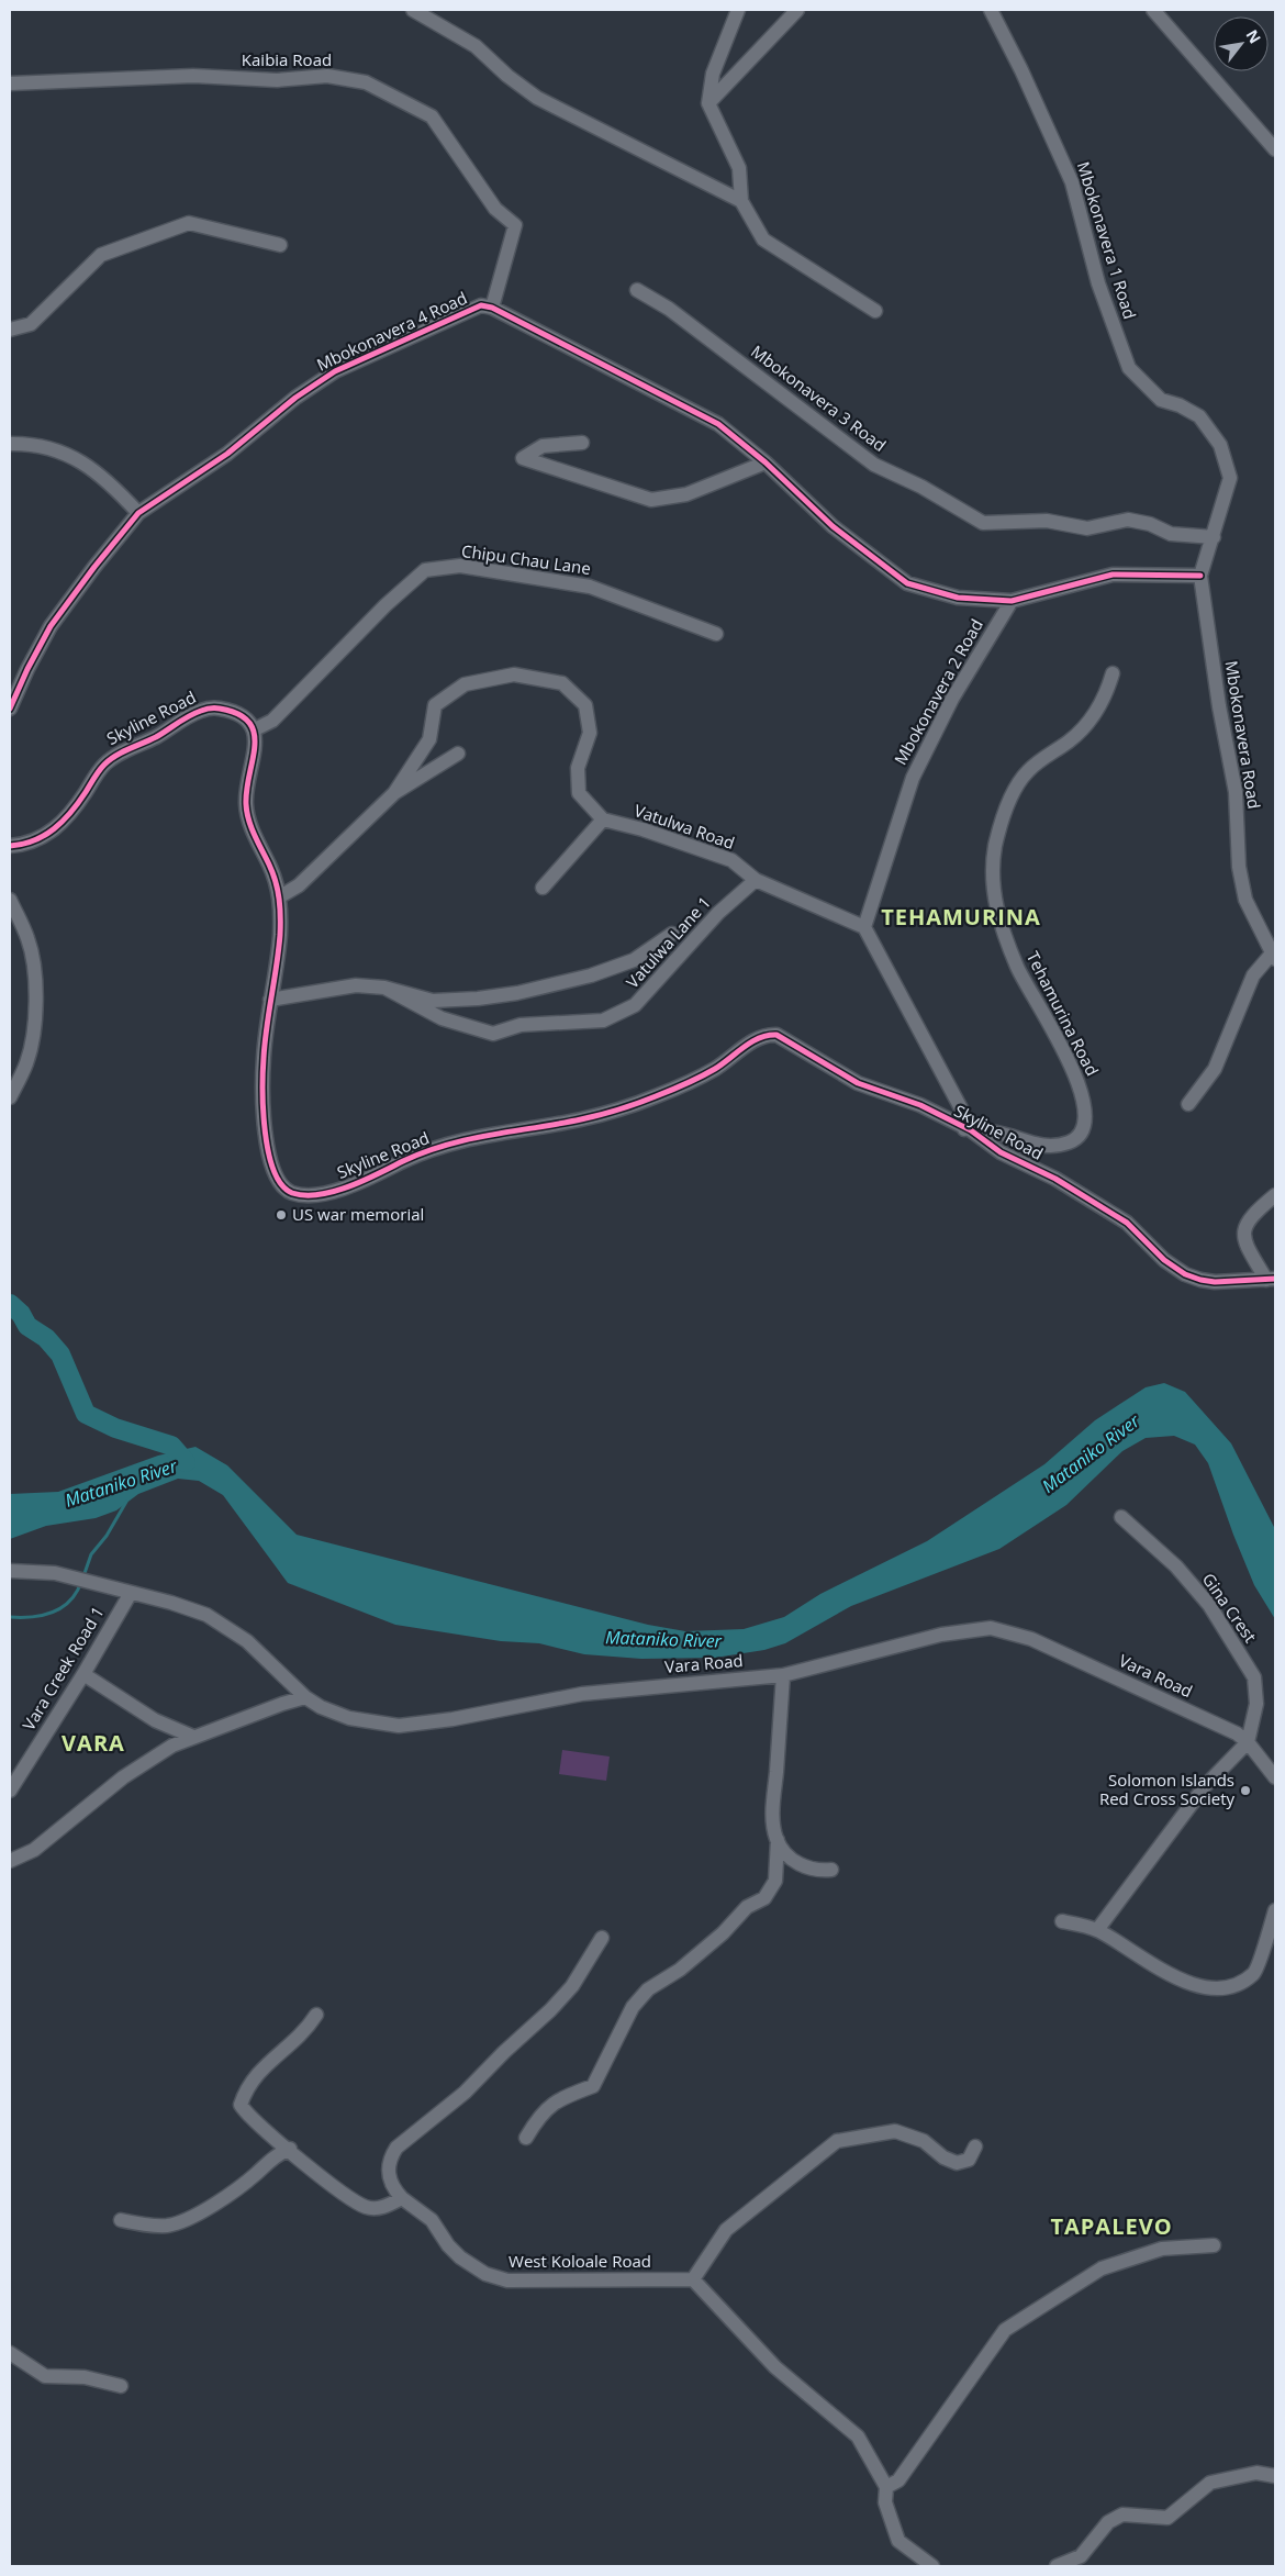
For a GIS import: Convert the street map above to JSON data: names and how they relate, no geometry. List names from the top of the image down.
{
  "streets": {
    "street": [
      "Kaibia Road",
      "Mbokonavera 1 Road",
      "Mbokonavera 4 Road",
      "Mbokonavera 3 Road",
      "Chipu Chau Lane",
      "Mbokonavera 2 Road",
      "Skyline Road",
      "Mbokonavera Road",
      "Vatulwa Road",
      "Vatulwa Lane 1",
      "Tehamurina Road",
      "Gina Crest",
      "Vara Road",
      "Vara Creek Road 1",
      "West Koloale Road"
    ]
  },
  "crossings": [
    ["Kaibia Road", "Mbokonavera 4 Road"],
    ["Mbokonavera 1 Road", "Mbokonavera 3 Road"],
    ["Mbokonavera 1 Road", "Mbokonavera Road"],
    ["Mbokonavera 4 Road", "Mbokonavera 2 Road"],
    ["Chipu Chau Lane", "Skyline Road"],
    ["Mbokonavera 2 Road", "Vatulwa Road"],
    ["Skyline Road", "Tehamurina Road"],
    ["Vatulwa Road", "Vatulwa Lane 1"],
    ["Gina Crest", "Vara Road"],
    ["Vara Road", "Vara Creek Road 1"]
  ],
  "districts": ["TEHAMURINA", "VARA", "TAPALEVO"],
  "water": ["Mataniko River"],
  "places": ["US war memorial", "Solomon Islands Red Cross Society"],
  "north": "top right"
}
